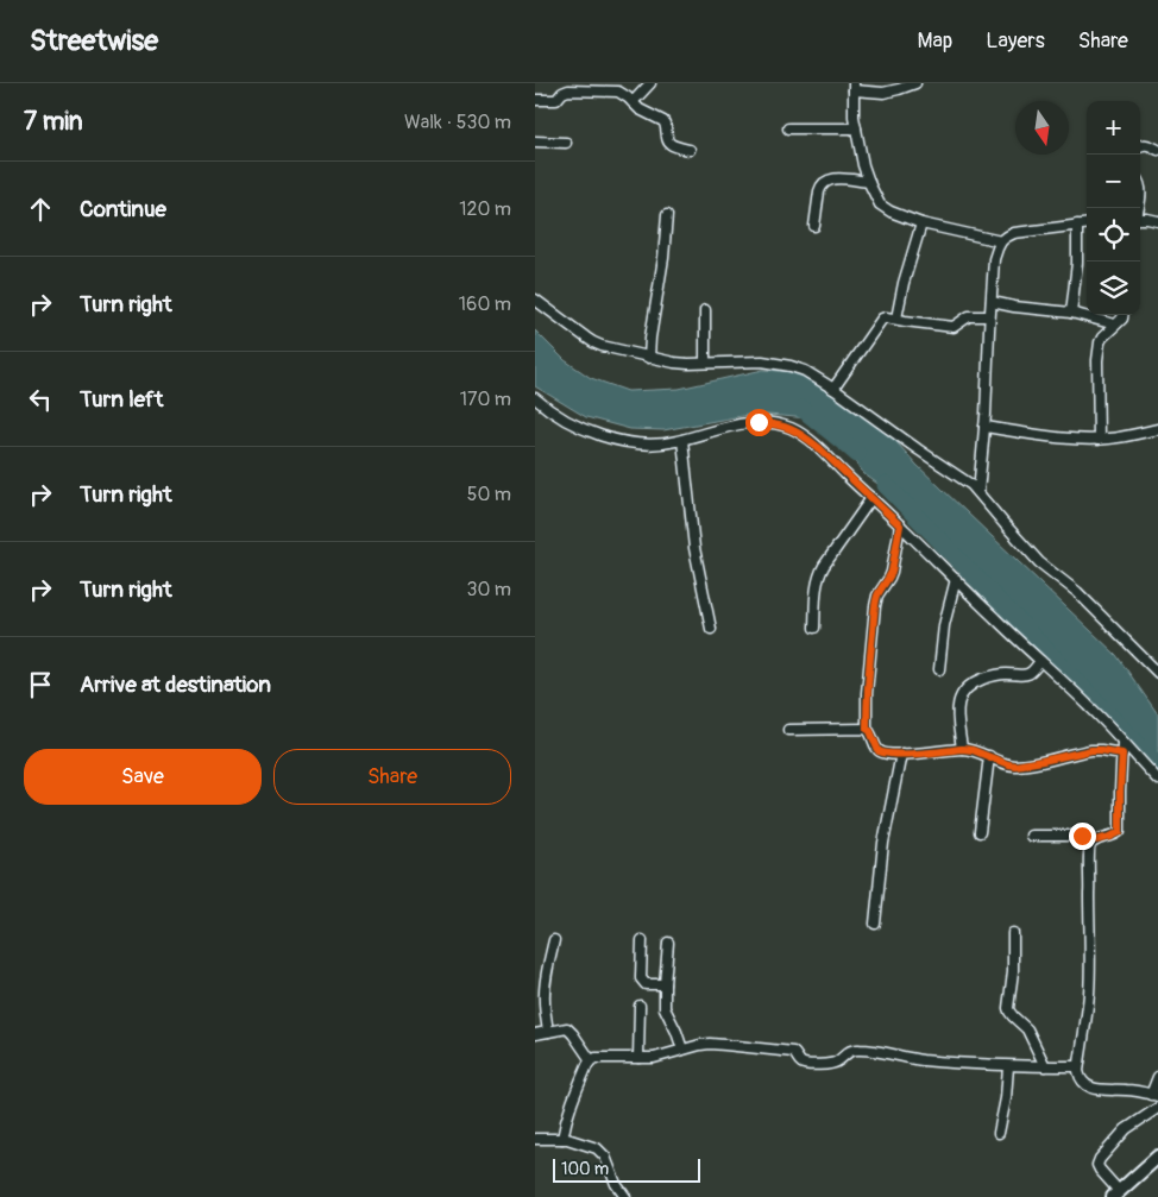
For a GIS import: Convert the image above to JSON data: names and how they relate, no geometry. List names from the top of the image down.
{
  "scale_bar": "100 m",
  "north": "bottom",
  "page": {
    "header": "Streetwise",
    "nav": ["Map", "Layers", "Share"],
    "heading": ["7 min", "Walk · 530 m"],
    "map_buttons": ["+", "−"],
    "list": [
      ["Continue", "120 m"],
      ["Turn right", "160 m"],
      ["Turn left", "170 m"],
      ["Turn right", "50 m"],
      ["Turn right", "30 m"],
      "Arrive at destination"
    ],
    "buttons": ["Save", "Share"],
    "scale": "100 m"
  }
}
